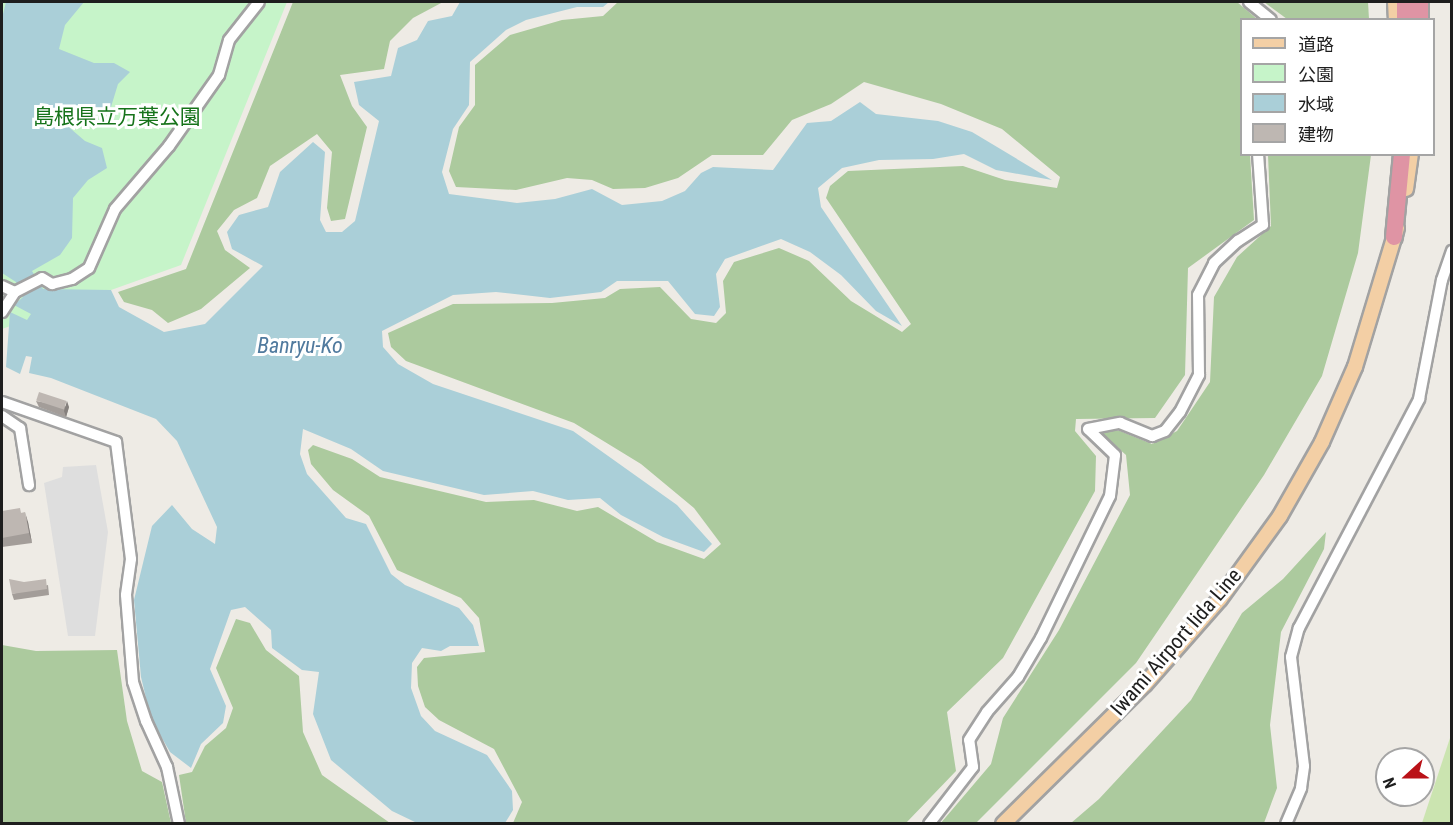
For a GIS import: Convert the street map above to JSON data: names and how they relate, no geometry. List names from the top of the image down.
{
  "streets": {
    "main road": ["Iwami Airport Iida Line"]
  },
  "water": ["Banryu-Ko"],
  "parks": ["島根県立万葉公園"],
  "legend": [
    "道路",
    "公園",
    "水域",
    "建物"
  ],
  "north": "left"
}
